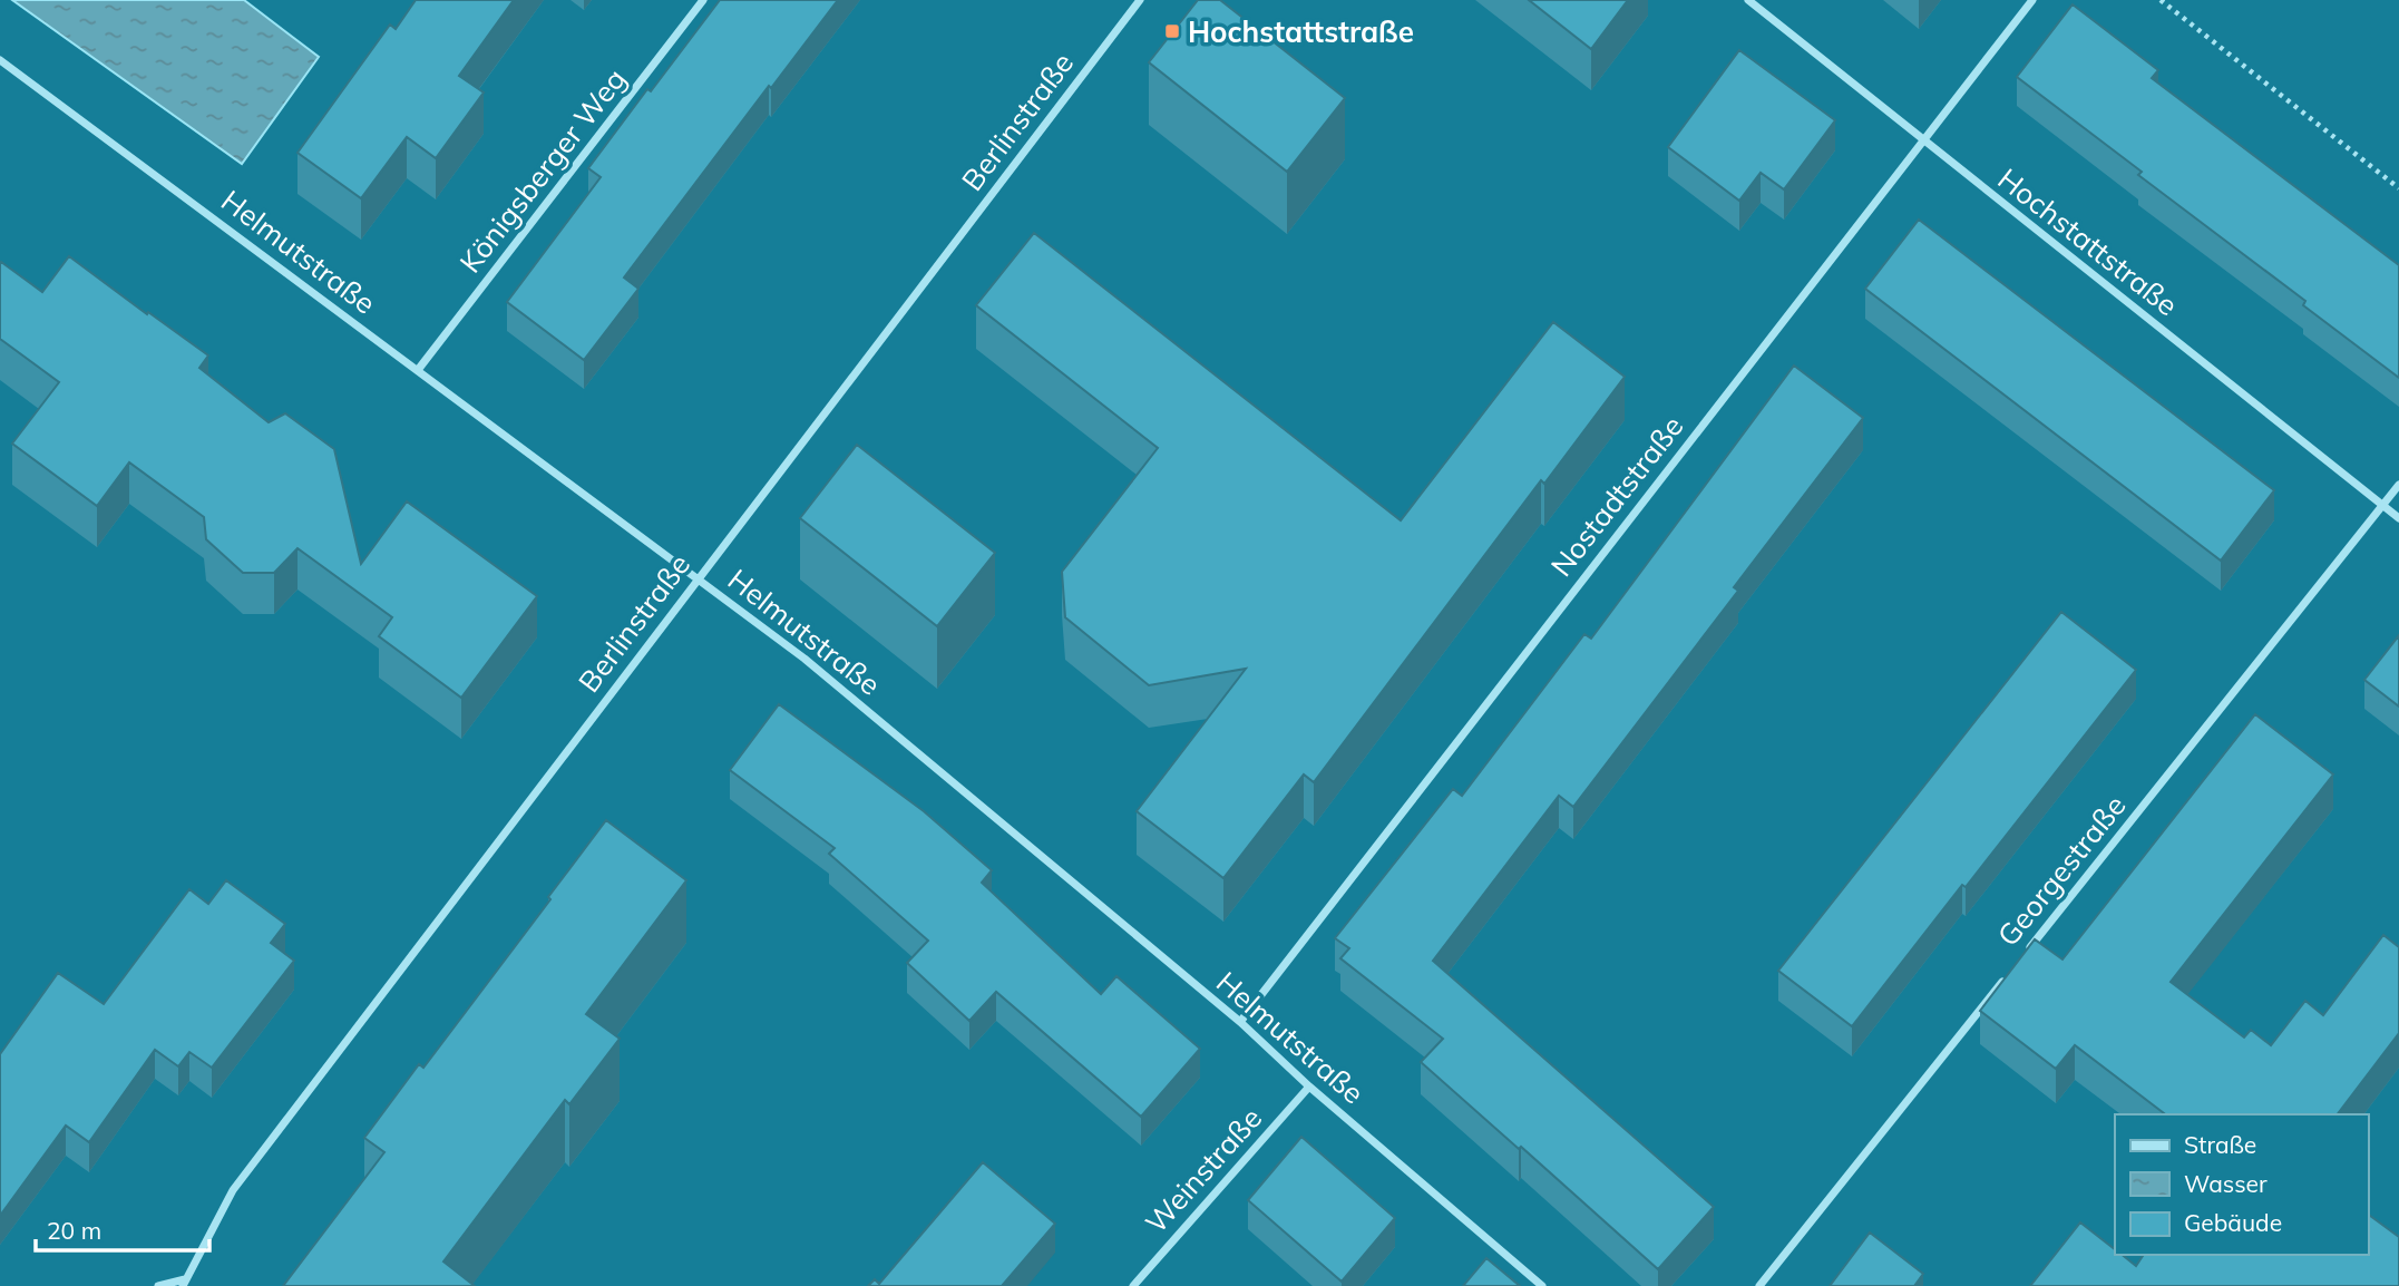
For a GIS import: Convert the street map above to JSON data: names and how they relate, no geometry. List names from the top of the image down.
{
  "streets": {
    "street": [
      "Berlinstraße",
      "Königsberger Weg",
      "Hochstattstraße",
      "Helmutstraße",
      "Nostadtstraße",
      "Georgestraße",
      "Weinstraße"
    ]
  },
  "crossings": [
    ["Berlinstraße", "Helmutstraße"],
    ["Königsberger Weg", "Helmutstraße"],
    ["Hochstattstraße", "Nostadtstraße"],
    ["Hochstattstraße", "Georgestraße"],
    ["Helmutstraße", "Nostadtstraße"],
    ["Helmutstraße", "Weinstraße"]
  ],
  "places": {
    "transit": ["Hochstattstraße"]
  },
  "legend": ["Straße", "Wasser", "Gebäude"],
  "scale_bar": "20 m"
}
